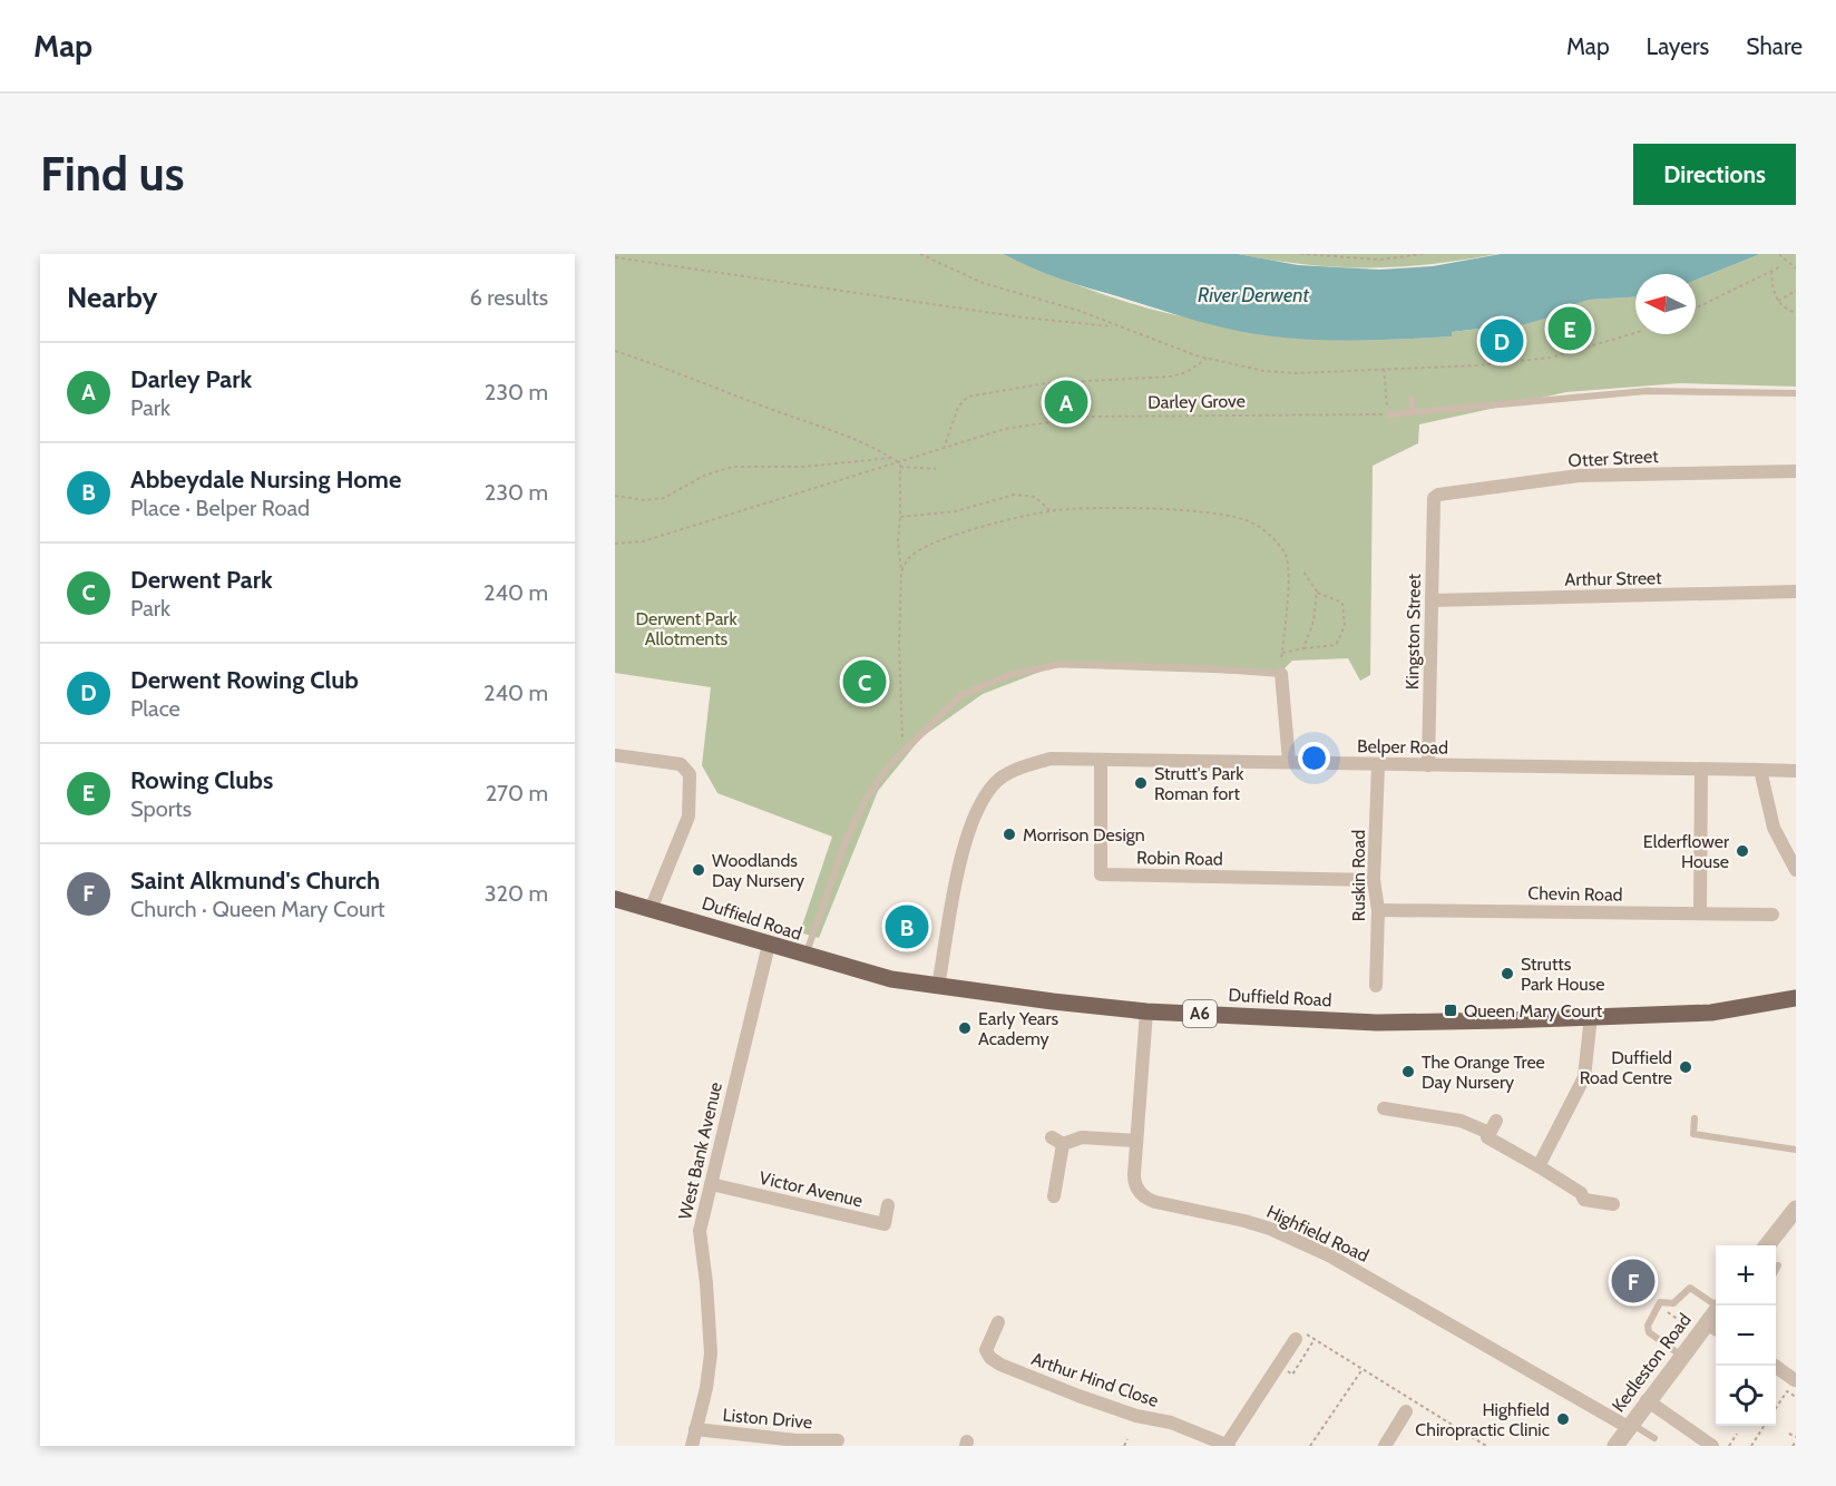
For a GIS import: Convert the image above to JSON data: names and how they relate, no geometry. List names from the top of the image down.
{
  "streets": {
    "main road": ["Duffield Road", "A6"],
    "street": [
      "Otter Street",
      "Arthur Street",
      "Kingston Street",
      "Belper Road",
      "Robin Road",
      "Ruskin Road",
      "Chevin Road",
      "West Bank Avenue",
      "Victor Avenue",
      "Highfield Road",
      "Kedleston Road",
      "Arthur Hind Close",
      "Liston Drive"
    ],
    "path": ["Darley Grove"]
  },
  "crossings": [
    ["Otter Street", "Kingston Street"],
    ["Arthur Street", "Kingston Street"],
    ["Kingston Street", "Belper Road"],
    ["Belper Road", "Robin Road"],
    ["Belper Road", "Ruskin Road"],
    ["Belper Road", "Duffield Road"],
    ["Robin Road", "Ruskin Road"],
    ["Ruskin Road", "Chevin Road"],
    ["Duffield Road", "West Bank Avenue"],
    ["Duffield Road", "Highfield Road"],
    ["West Bank Avenue", "Victor Avenue"],
    ["West Bank Avenue", "Liston Drive"],
    ["Highfield Road", "Kedleston Road"]
  ],
  "water": ["River Derwent"],
  "parks": ["Derwent Park Allotments"],
  "places": {
    "other": [
      "Strutt's Park Roman fort",
      "Morrison Design",
      "Elderflower House",
      "Woodlands Day Nursery",
      "Strutts Park House",
      "Early Years Academy",
      "Duffield Road Centre",
      "The Orange Tree Day Nursery",
      "Highfield Chiropractic Clinic"
    ],
    "transit": ["Queen Mary Court"]
  },
  "north": "left",
  "page": {
    "header": "Map",
    "nav": ["Map", "Layers", "Share"],
    "buttons": "Directions",
    "title": "Find us",
    "heading": ["Nearby", "6 results"],
    "pins": [
      "E",
      "D",
      "A",
      "C",
      "B",
      "F"
    ],
    "list": [
      {
        "mark": "A",
        "name": "Darley Park",
        "note": "Park",
        "value": "230 m"
      },
      {
        "mark": "B",
        "name": "Abbeydale Nursing Home",
        "note": "Place · Belper Road",
        "value": "230 m"
      },
      {
        "mark": "C",
        "name": "Derwent Park",
        "note": "Park",
        "value": "240 m"
      },
      {
        "mark": "D",
        "name": "Derwent Rowing Club",
        "note": "Place",
        "value": "240 m"
      },
      {
        "mark": "E",
        "name": "Rowing Clubs",
        "note": "Sports",
        "value": "270 m"
      },
      {
        "mark": "F",
        "name": "Saint Alkmund's Church",
        "note": "Church · Queen Mary Court",
        "value": "320 m"
      }
    ],
    "map_buttons": ["+", "−"]
  }
}
